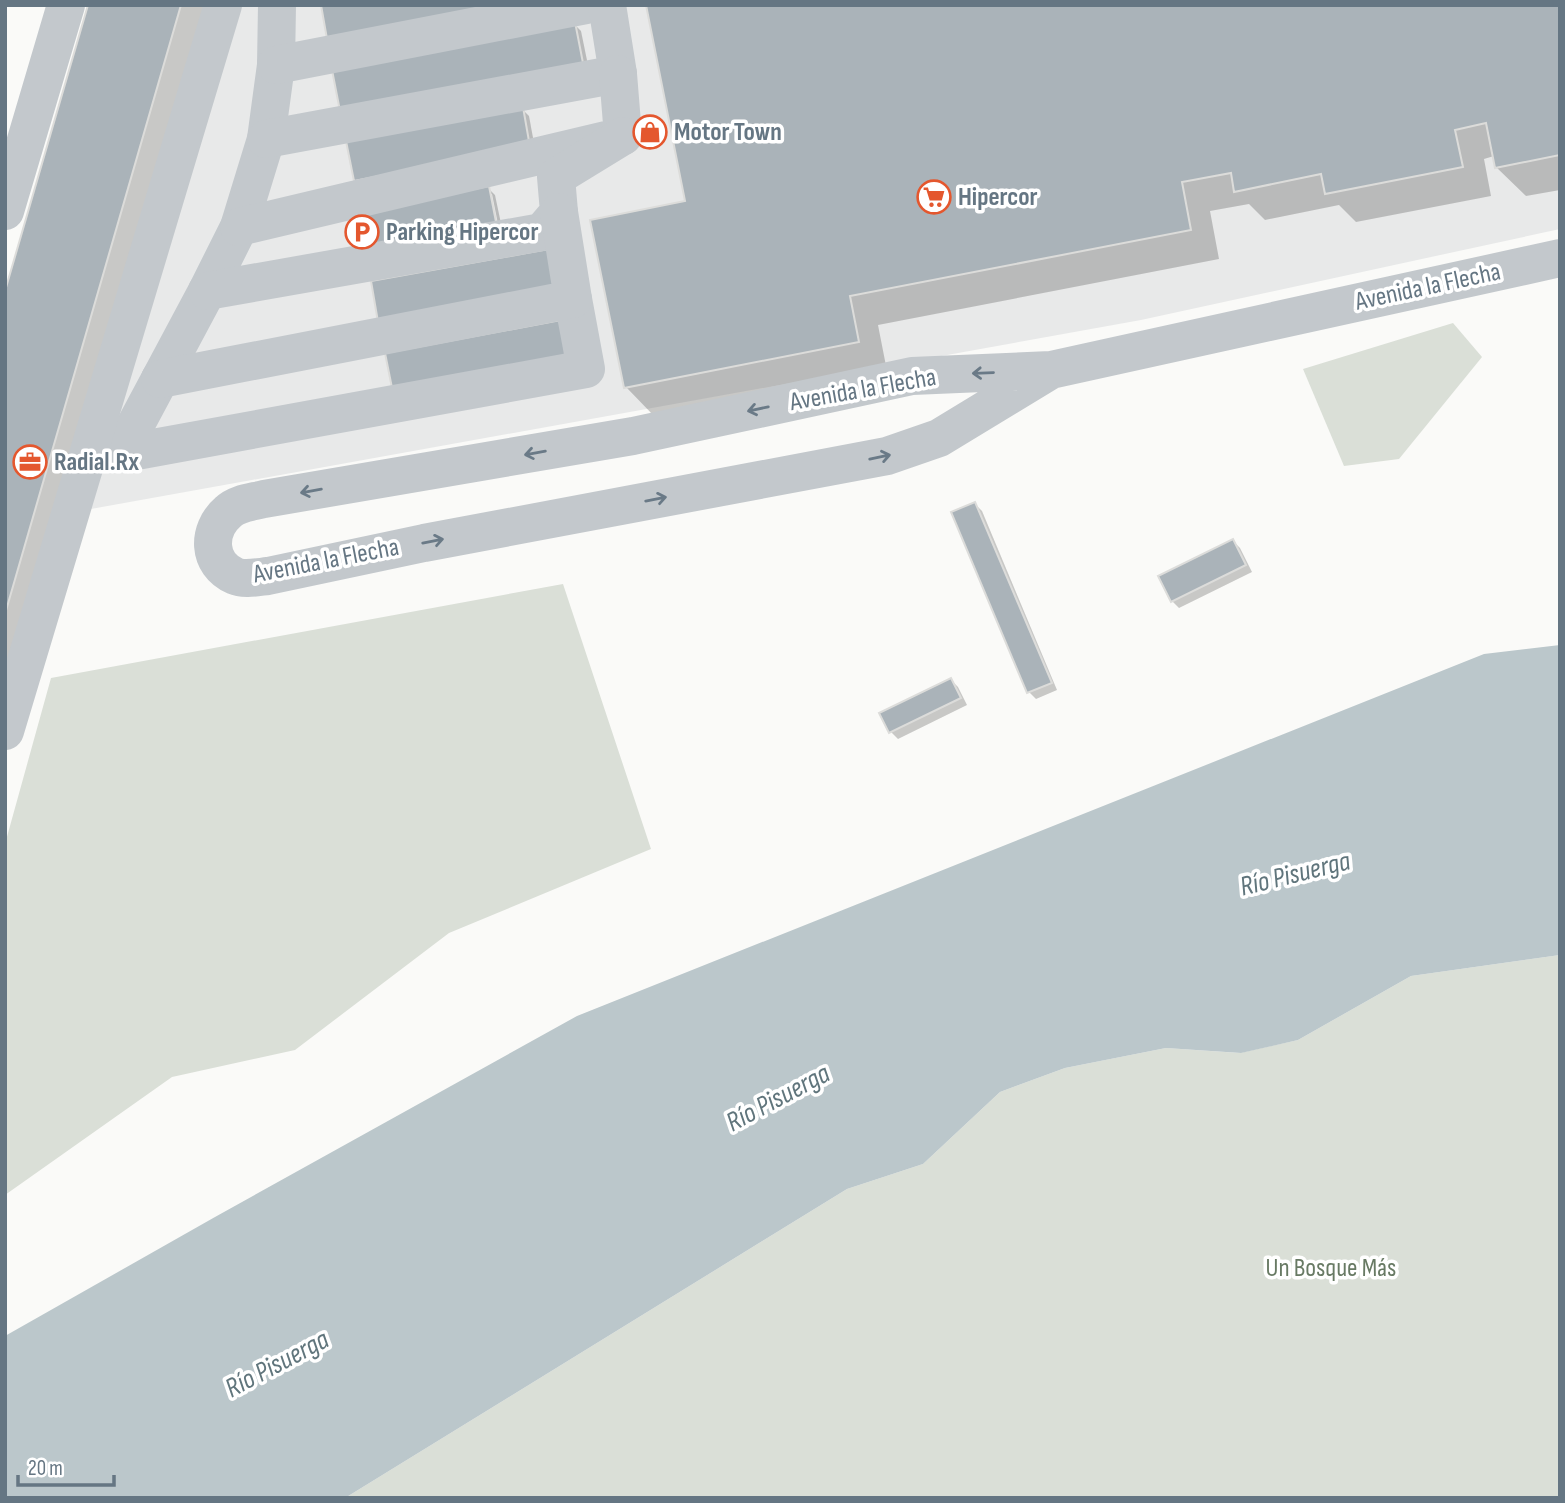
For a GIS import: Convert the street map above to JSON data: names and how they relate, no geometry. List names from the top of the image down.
{
  "streets": {
    "street": ["Avenida la Flecha"]
  },
  "water": ["Río Pisuerga"],
  "parks": ["Un Bosque Más"],
  "places": {
    "shop": ["Motor Town"],
    "supermarket": ["Hipercor"],
    "parking": ["Parking Hipercor"],
    "office": ["Radial.Rx"]
  },
  "scale_bar": "20 m"
}
